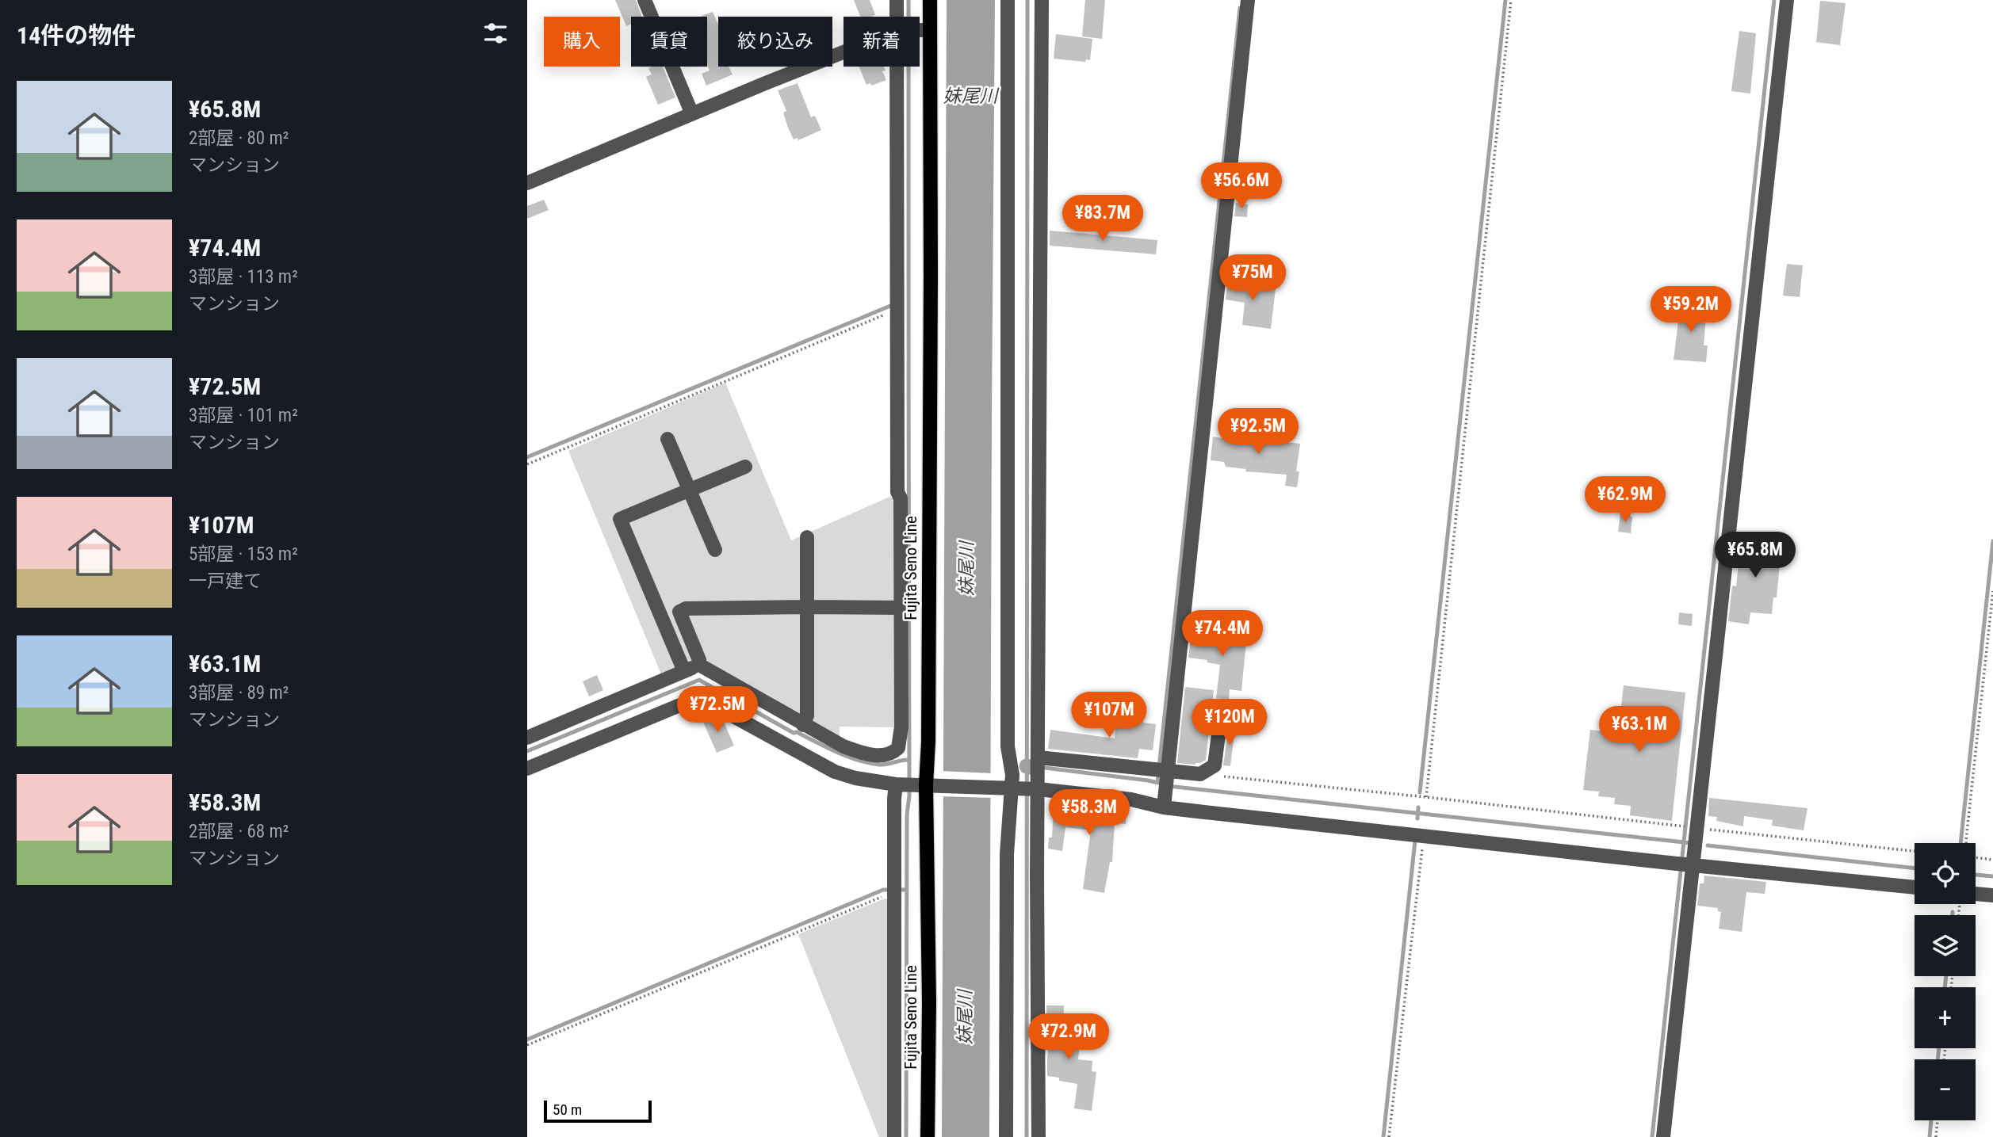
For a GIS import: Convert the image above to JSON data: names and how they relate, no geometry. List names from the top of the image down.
{
  "streets": {
    "main road": ["Fujita Seno Line"]
  },
  "water": ["妹尾川"],
  "scale_bar": "50 m",
  "page": {
    "heading": "14件の物件",
    "chip": [
      "購入",
      "賃貸",
      "絞り込み",
      "新着"
    ],
    "list": [
      {
        "name": "¥65.8M",
        "note": "2部屋 · 80 m² · マンション"
      },
      {
        "name": "¥74.4M",
        "note": "3部屋 · 113 m² · マンション"
      },
      {
        "name": "¥72.5M",
        "note": "3部屋 · 101 m² · マンション"
      },
      {
        "name": "¥107M",
        "note": "5部屋 · 153 m² · 一戸建て"
      },
      {
        "name": "¥63.1M",
        "note": "3部屋 · 89 m² · マンション"
      },
      {
        "name": "¥58.3M",
        "note": "2部屋 · 68 m² · マンション"
      }
    ],
    "price": [
      "¥56.6M",
      "¥83.7M",
      "¥75M",
      "¥59.2M",
      "¥92.5M",
      "¥62.9M",
      "¥65.8M",
      "¥74.4M",
      "¥72.5M",
      "¥107M",
      "¥120M",
      "¥63.1M",
      "¥58.3M",
      "¥72.9M"
    ],
    "map_buttons": ["+", "−"],
    "scale": "50 m"
  }
}
